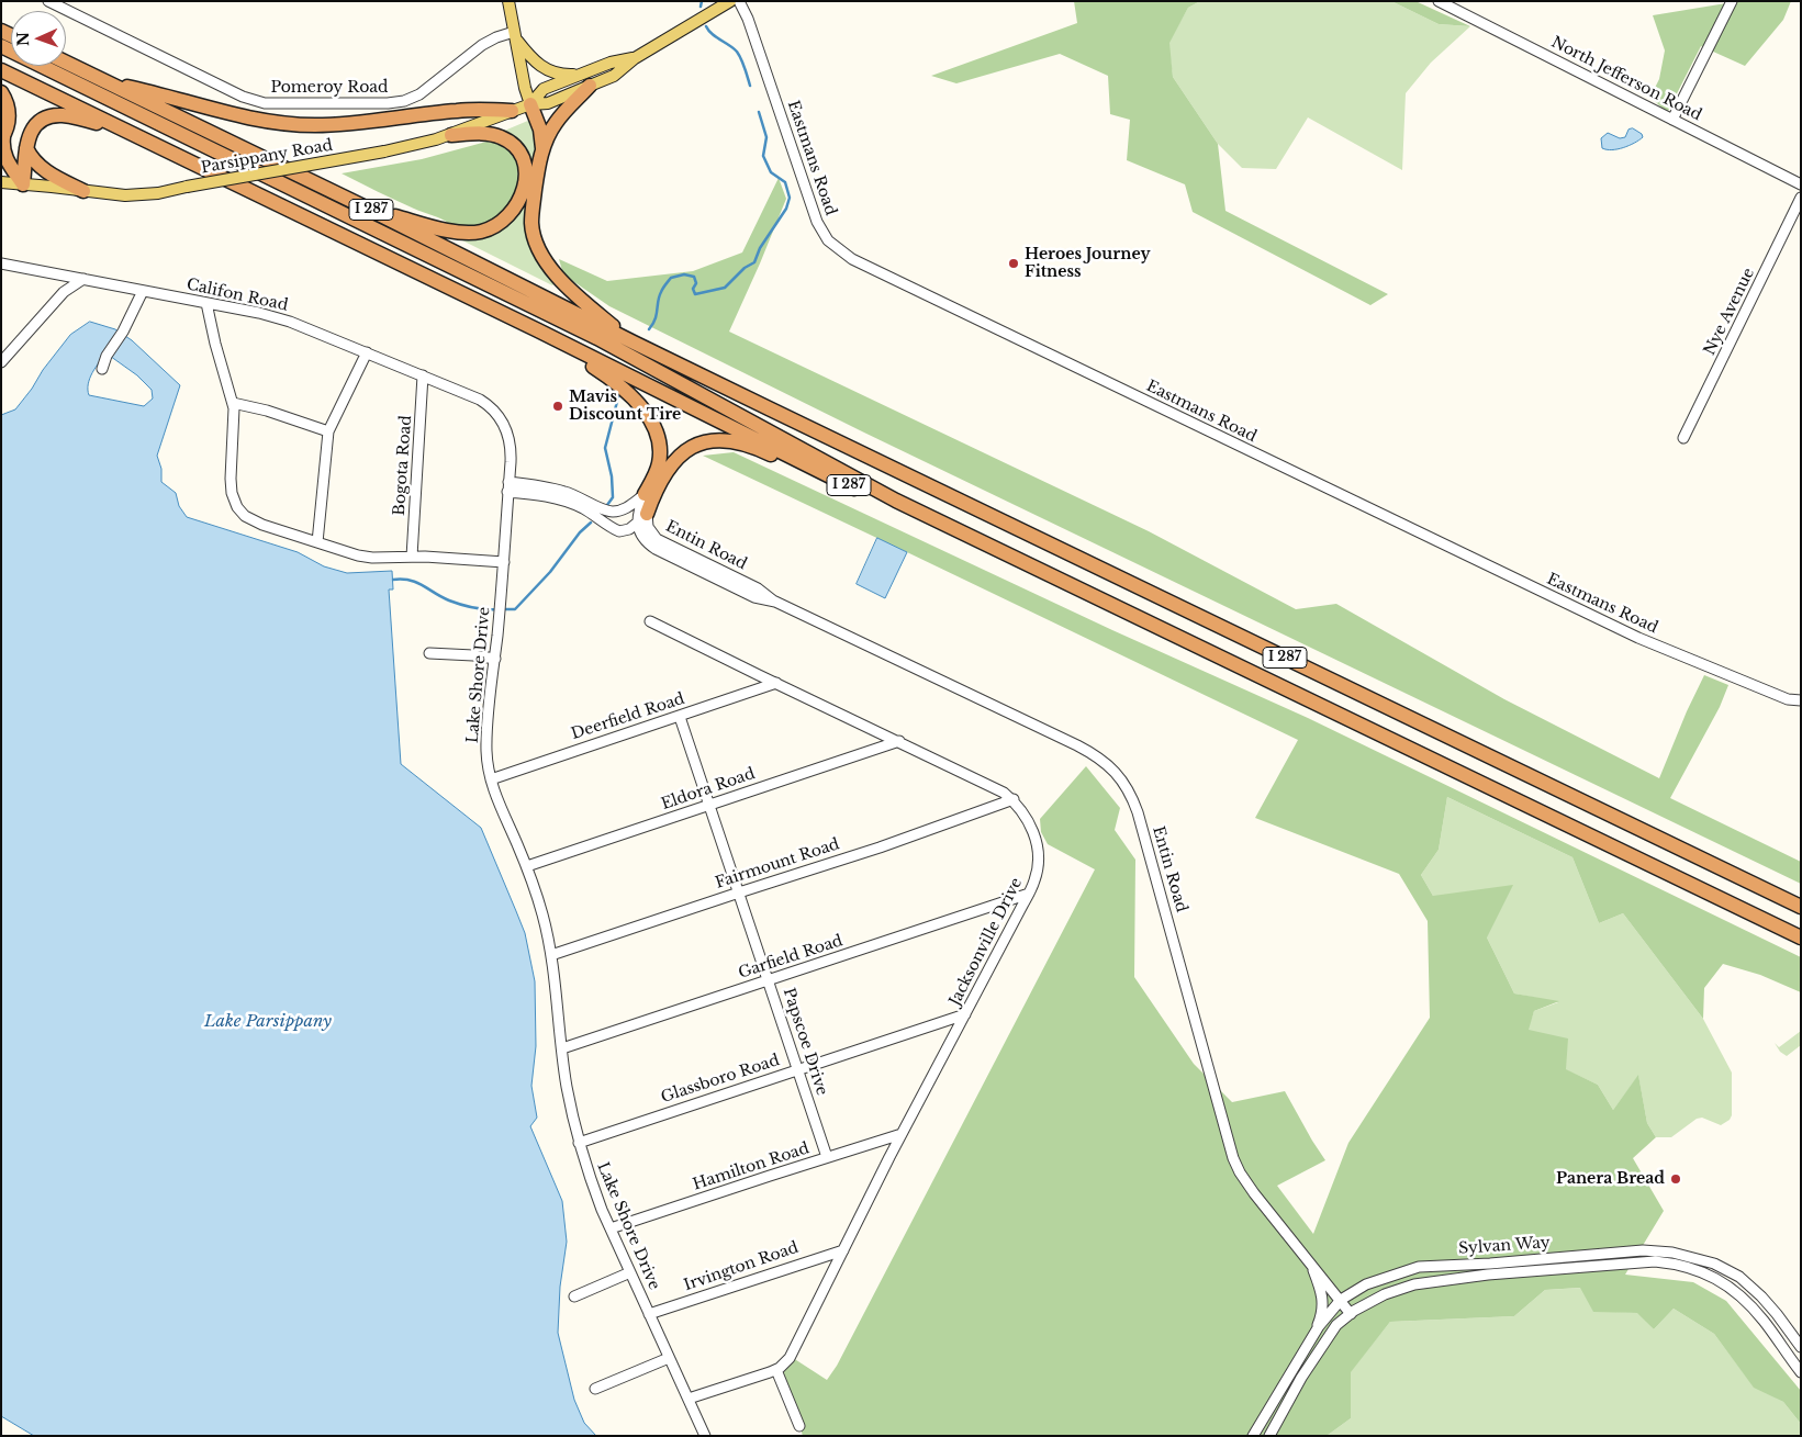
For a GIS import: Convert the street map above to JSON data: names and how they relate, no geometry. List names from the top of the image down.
{
  "streets": {
    "highway": ["I 287"],
    "main road": ["Parsippany Road"],
    "street": [
      "North Jefferson Road",
      "Pomeroy Road",
      "Eastmans Road",
      "Califon Road",
      "Nye Avenue",
      "Bogota Road",
      "Entin Road",
      "Lake Shore Drive",
      "Deerfield Road",
      "Eldora Road",
      "Fairmount Road",
      "Jacksonville Drive",
      "Garfield Road",
      "Papscoe Drive",
      "Glassboro Road",
      "Hamilton Road",
      "Sylvan Way",
      "Irvington Road"
    ]
  },
  "crossings": [
    ["Califon Road", "Bogota Road"],
    ["Califon Road", "Lake Shore Drive"],
    ["Entin Road", "Sylvan Way"],
    ["Lake Shore Drive", "Deerfield Road"],
    ["Lake Shore Drive", "Eldora Road"],
    ["Lake Shore Drive", "Fairmount Road"],
    ["Lake Shore Drive", "Jacksonville Drive"],
    ["Lake Shore Drive", "Garfield Road"],
    ["Lake Shore Drive", "Glassboro Road"],
    ["Lake Shore Drive", "Hamilton Road"],
    ["Lake Shore Drive", "Irvington Road"],
    ["Deerfield Road", "Jacksonville Drive"],
    ["Deerfield Road", "Papscoe Drive"],
    ["Eldora Road", "Jacksonville Drive"],
    ["Eldora Road", "Papscoe Drive"],
    ["Fairmount Road", "Jacksonville Drive"],
    ["Fairmount Road", "Papscoe Drive"],
    ["Jacksonville Drive", "Garfield Road"],
    ["Jacksonville Drive", "Glassboro Road"],
    ["Jacksonville Drive", "Hamilton Road"],
    ["Jacksonville Drive", "Irvington Road"],
    ["Garfield Road", "Papscoe Drive"],
    ["Papscoe Drive", "Glassboro Road"],
    ["Papscoe Drive", "Hamilton Road"]
  ],
  "water": ["Lake Parsippany"],
  "places": ["Heroes Journey Fitness", "Mavis Discount Tire", "Panera Bread"],
  "north": "left"
}
